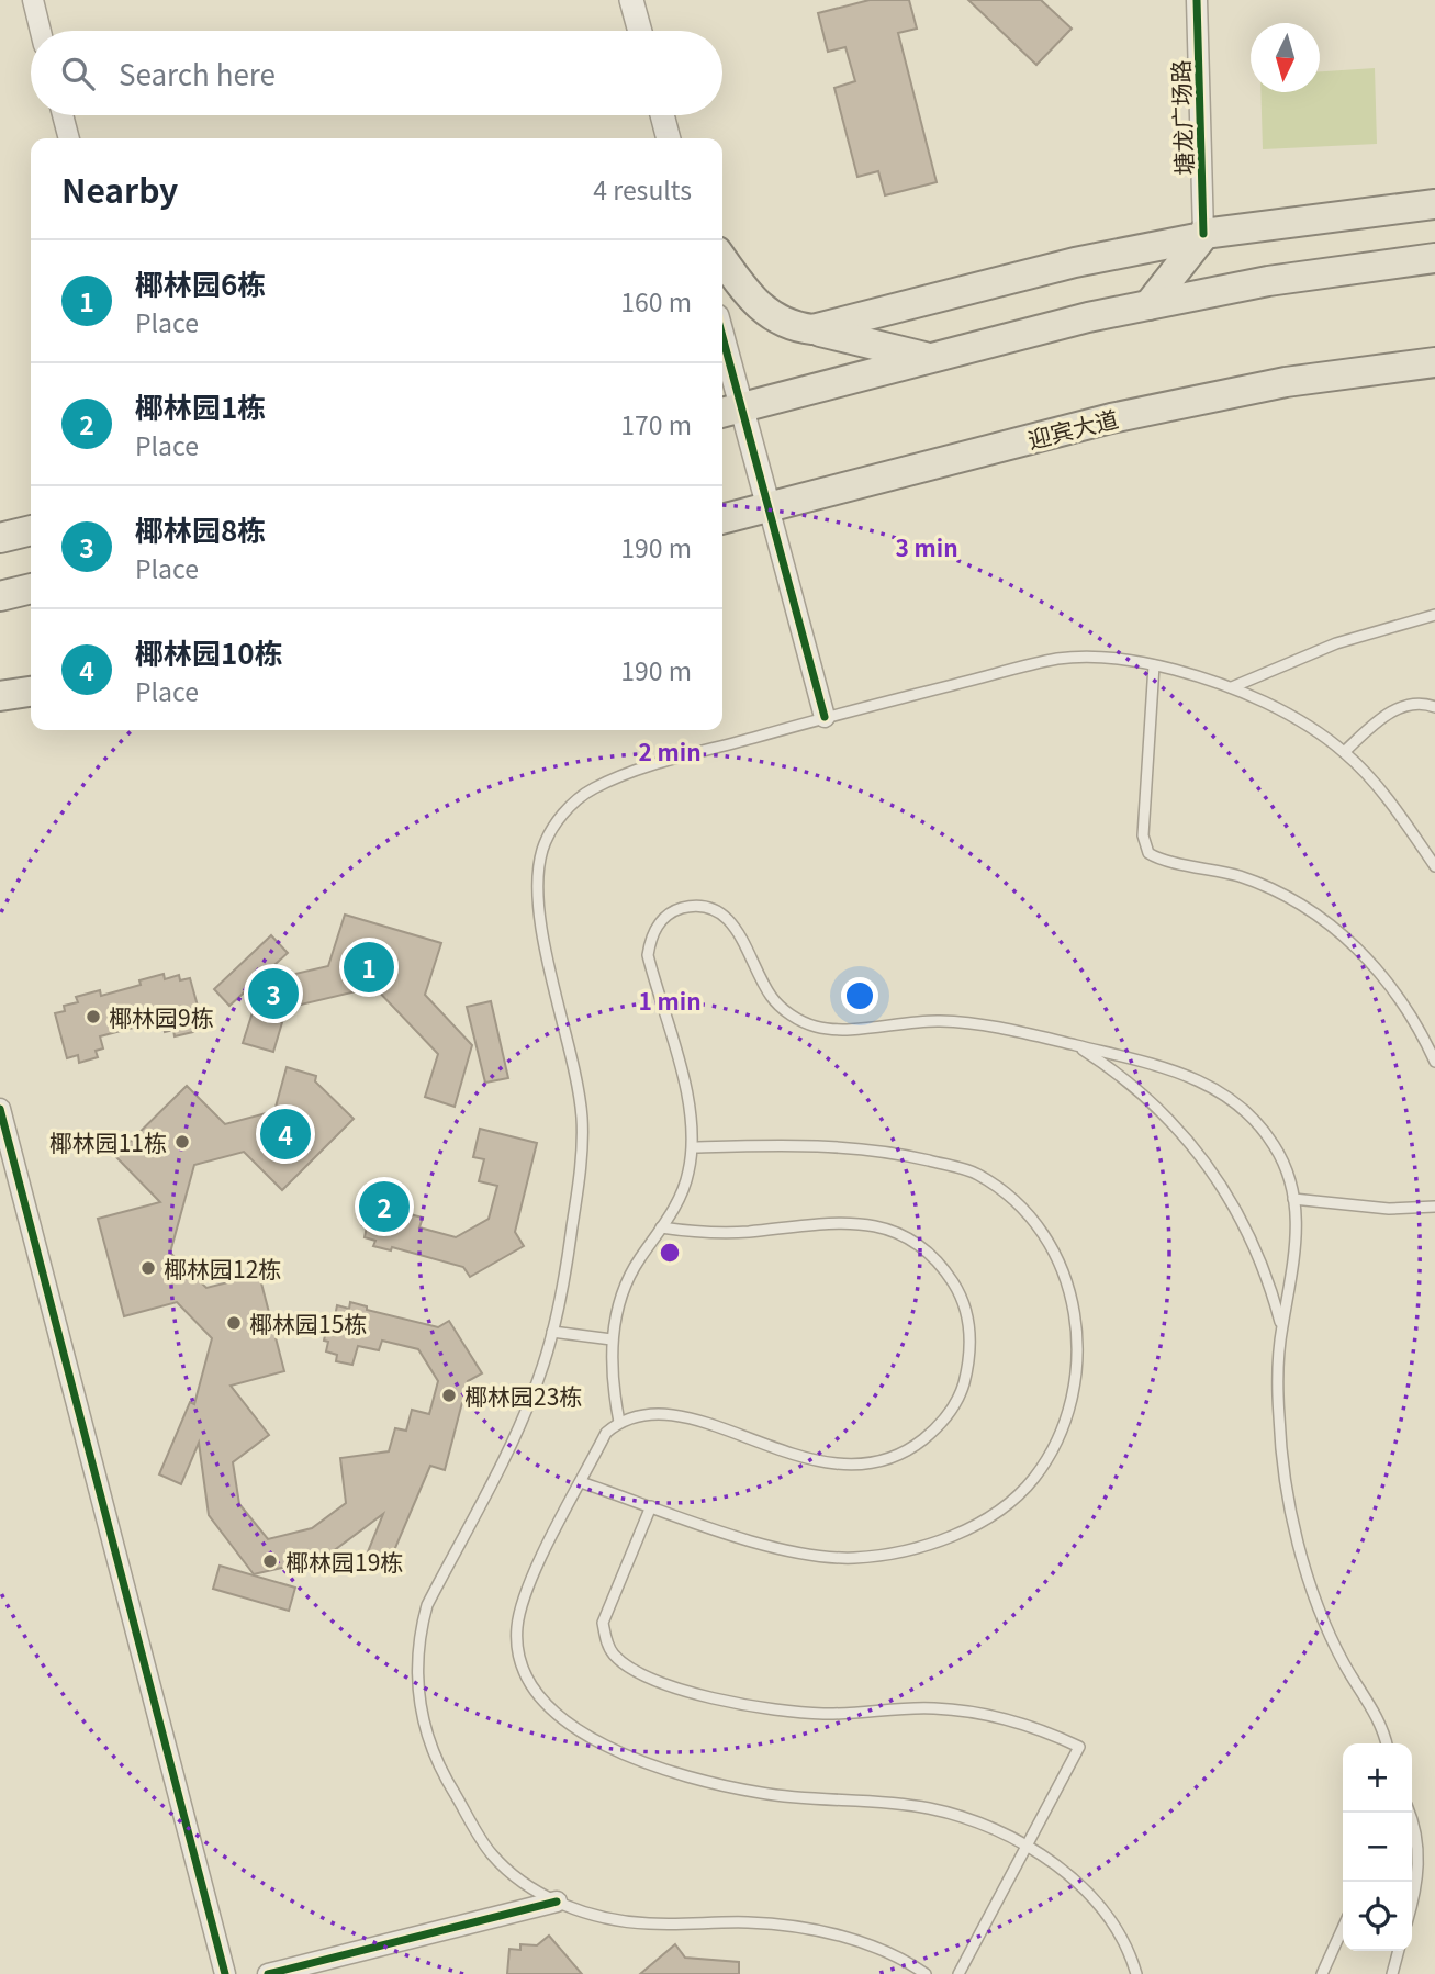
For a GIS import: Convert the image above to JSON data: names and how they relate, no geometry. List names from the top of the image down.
{
  "streets": {
    "main road": ["迎宾大道"],
    "street": ["塘龙广场路"]
  },
  "places": [
    "椰林园9栋",
    "椰林园11栋",
    "椰林园12栋",
    "椰林园15栋",
    "椰林园23栋",
    "椰林园19栋"
  ],
  "north": "bottom",
  "page": {
    "search": "Search here",
    "heading": ["Nearby", "4 results"],
    "list": [
      {
        "mark": "1",
        "name": "椰林园6栋",
        "note": "Place",
        "value": "160 m"
      },
      {
        "mark": "2",
        "name": "椰林园1栋",
        "note": "Place",
        "value": "170 m"
      },
      {
        "mark": "3",
        "name": "椰林园8栋",
        "note": "Place",
        "value": "190 m"
      },
      {
        "mark": "4",
        "name": "椰林园10栋",
        "note": "Place",
        "value": "190 m"
      }
    ],
    "pins": [
      "1",
      "3",
      "4",
      "2"
    ],
    "map_buttons": ["+", "−"]
  },
  "rings": ["3 min", "2 min", "1 min"]
}
